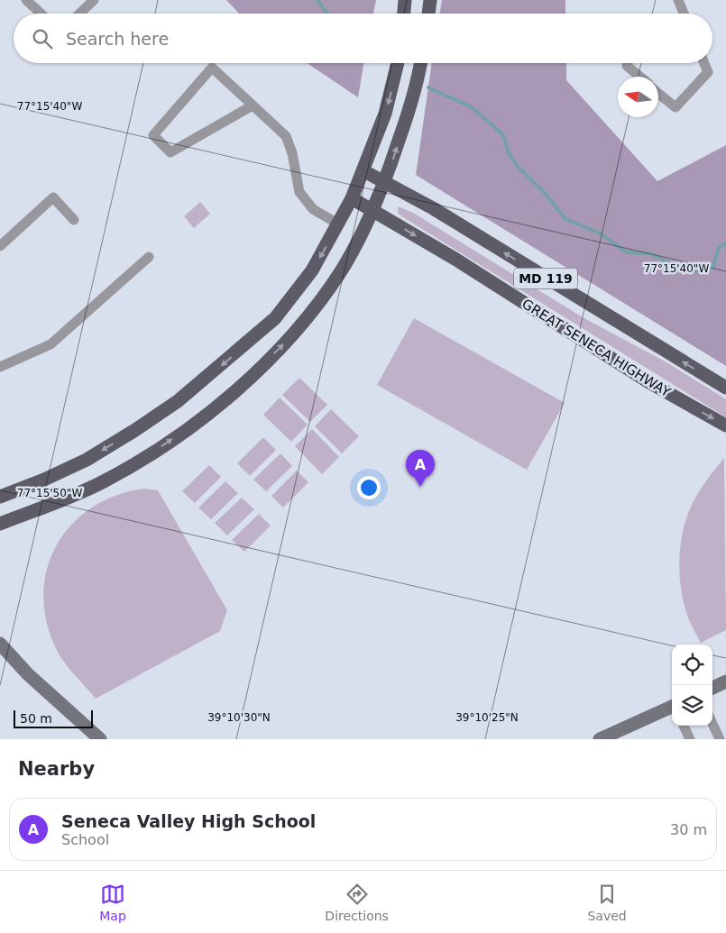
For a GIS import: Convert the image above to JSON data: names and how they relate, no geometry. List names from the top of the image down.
{
  "streets": {
    "main road": ["MD 119", "GREAT SENECA HIGHWAY"]
  },
  "scale_bar": "50 m",
  "north": "left",
  "page": {
    "search": "Search here",
    "pins": "A",
    "scale": "50 m",
    "heading": "Nearby",
    "list": [
      {
        "mark": "A",
        "name": "Seneca Valley High School",
        "note": "School",
        "value": "30 m"
      }
    ],
    "nav": ["Map", "Directions", "Saved"]
  },
  "coordinates": [
    "77°15'40\"W",
    "77°15'50\"W",
    "39°10'30\"N",
    "39°10'25\"N"
  ]
}
